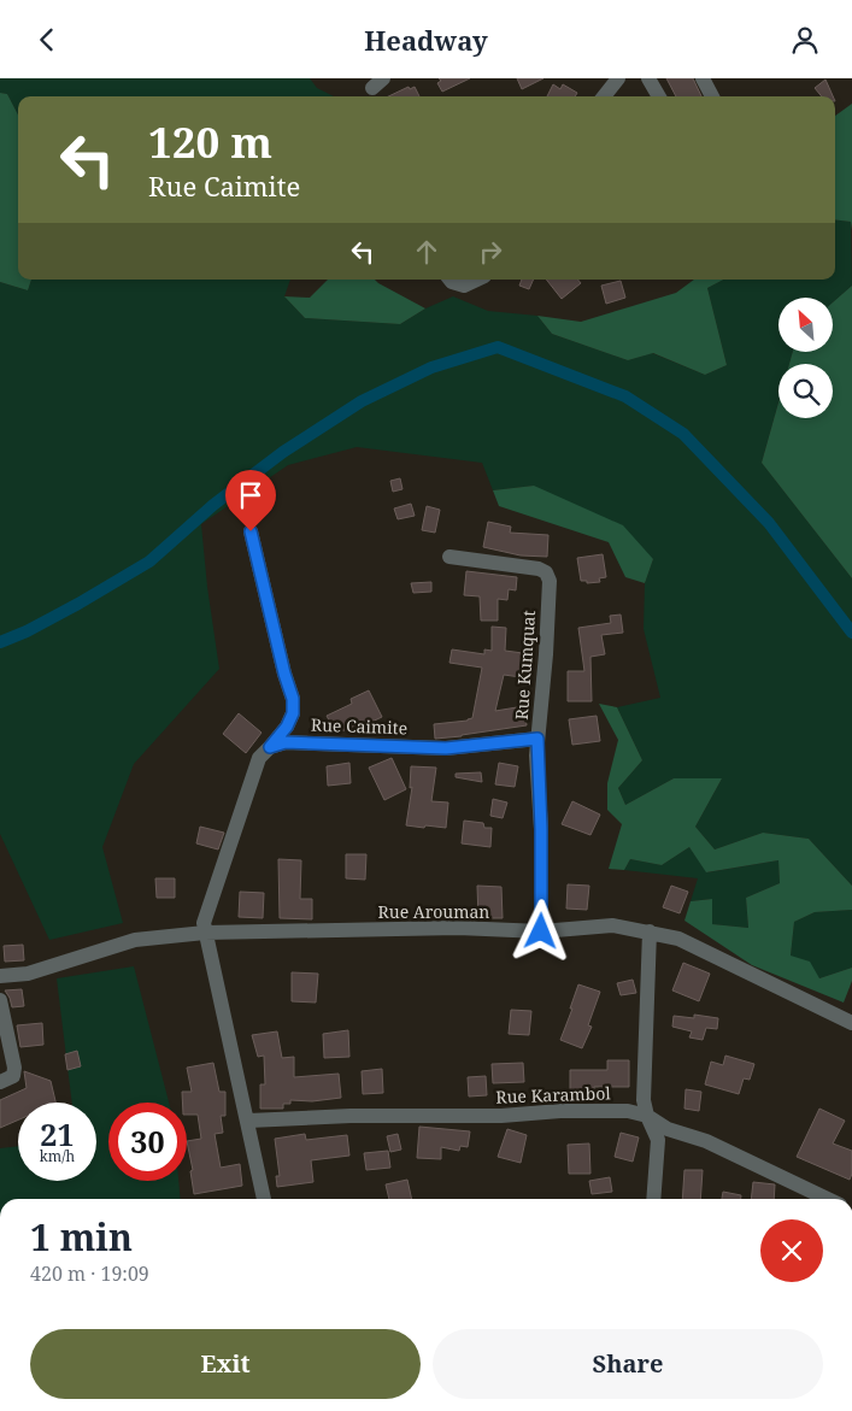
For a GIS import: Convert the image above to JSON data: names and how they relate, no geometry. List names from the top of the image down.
{
  "streets": {
    "street": [
      "Rue Kumquat",
      "Rue Caimite",
      "Rue Arouman",
      "Rue Karambol"
    ]
  },
  "crossings": [
    ["Rue Kumquat", "Rue Caimite"],
    ["Rue Kumquat", "Rue Arouman"]
  ],
  "north": "top left",
  "page": {
    "header": "Headway",
    "turn": ["120 m", "Rue Caimite"],
    "speed": "21 km/h",
    "limit": "30",
    "heading": ["1 min", "420 m · 19:09"],
    "buttons": ["Exit", "Share"]
  }
}
